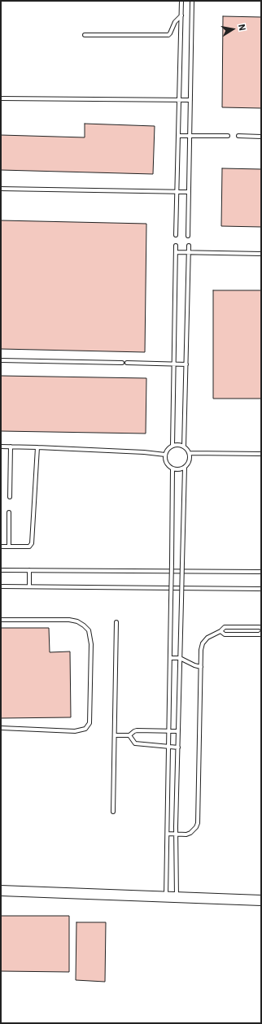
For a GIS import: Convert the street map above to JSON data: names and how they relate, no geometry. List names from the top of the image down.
{
  "north": "right"
}
